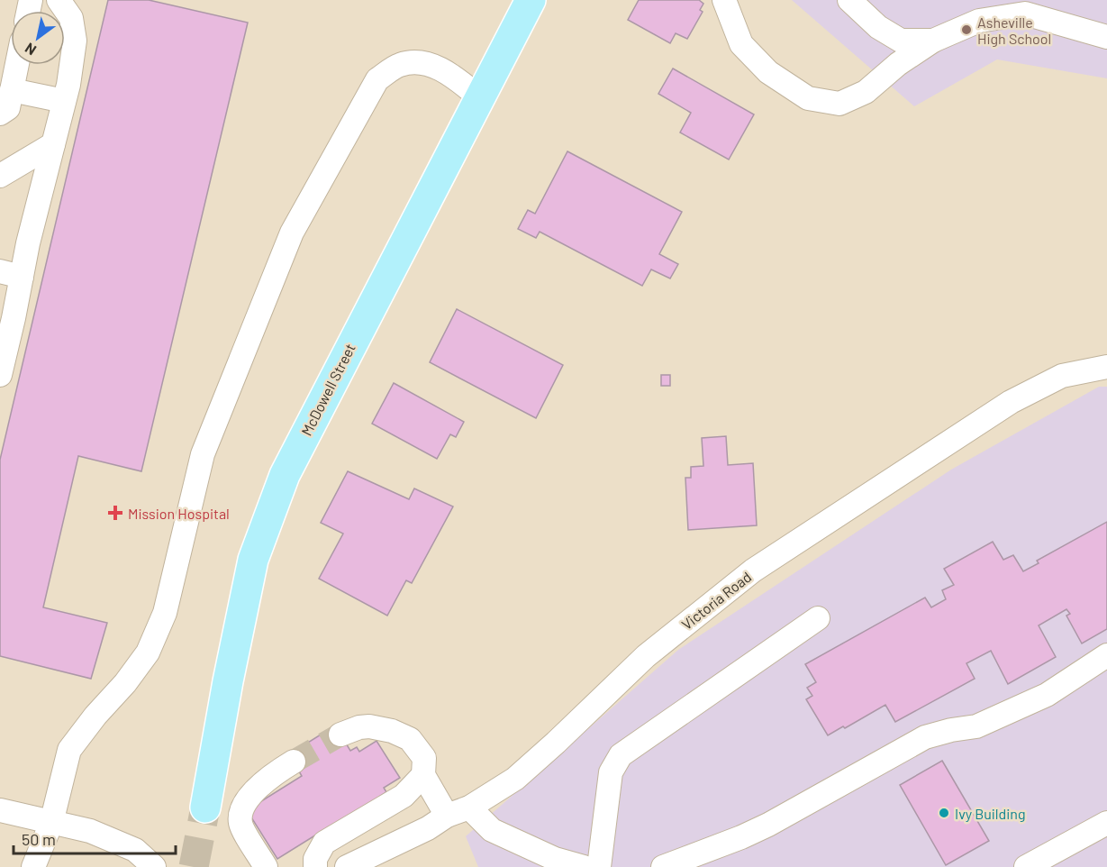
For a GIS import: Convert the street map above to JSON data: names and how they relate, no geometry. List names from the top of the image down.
{
  "streets": {
    "main road": ["McDowell Street"],
    "street": ["Victoria Road"]
  },
  "places": {
    "other": ["Asheville High School", "Ivy Building"],
    "health": ["Mission Hospital"]
  },
  "scale_bar": "50 m",
  "north": "bottom left"
}
